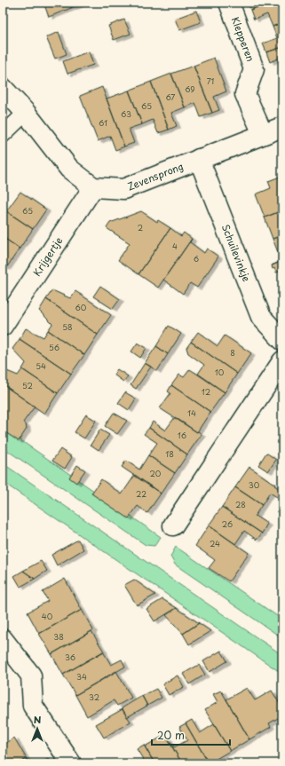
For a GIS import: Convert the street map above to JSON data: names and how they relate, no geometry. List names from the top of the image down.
{
  "streets": {
    "street": [
      "Klepperen",
      "Zevensprong",
      "Schuilevinkje",
      "Krijgertje"
    ]
  },
  "crossings": [
    ["Klepperen", "Zevensprong"],
    ["Zevensprong", "Schuilevinkje"],
    ["Zevensprong", "Krijgertje"]
  ],
  "house_numbers": [
    "71",
    "69",
    "67",
    "65",
    "63",
    "61",
    "65",
    "2",
    "4",
    "6",
    "60",
    "58",
    "56",
    "8",
    "54",
    "10",
    "52",
    "12",
    "14",
    "16",
    "18",
    "20",
    "30",
    "22",
    "28",
    "26",
    "24",
    "40",
    "38",
    "36",
    "34",
    "32"
  ],
  "scale_bar": "20 m",
  "north": "top"
}
